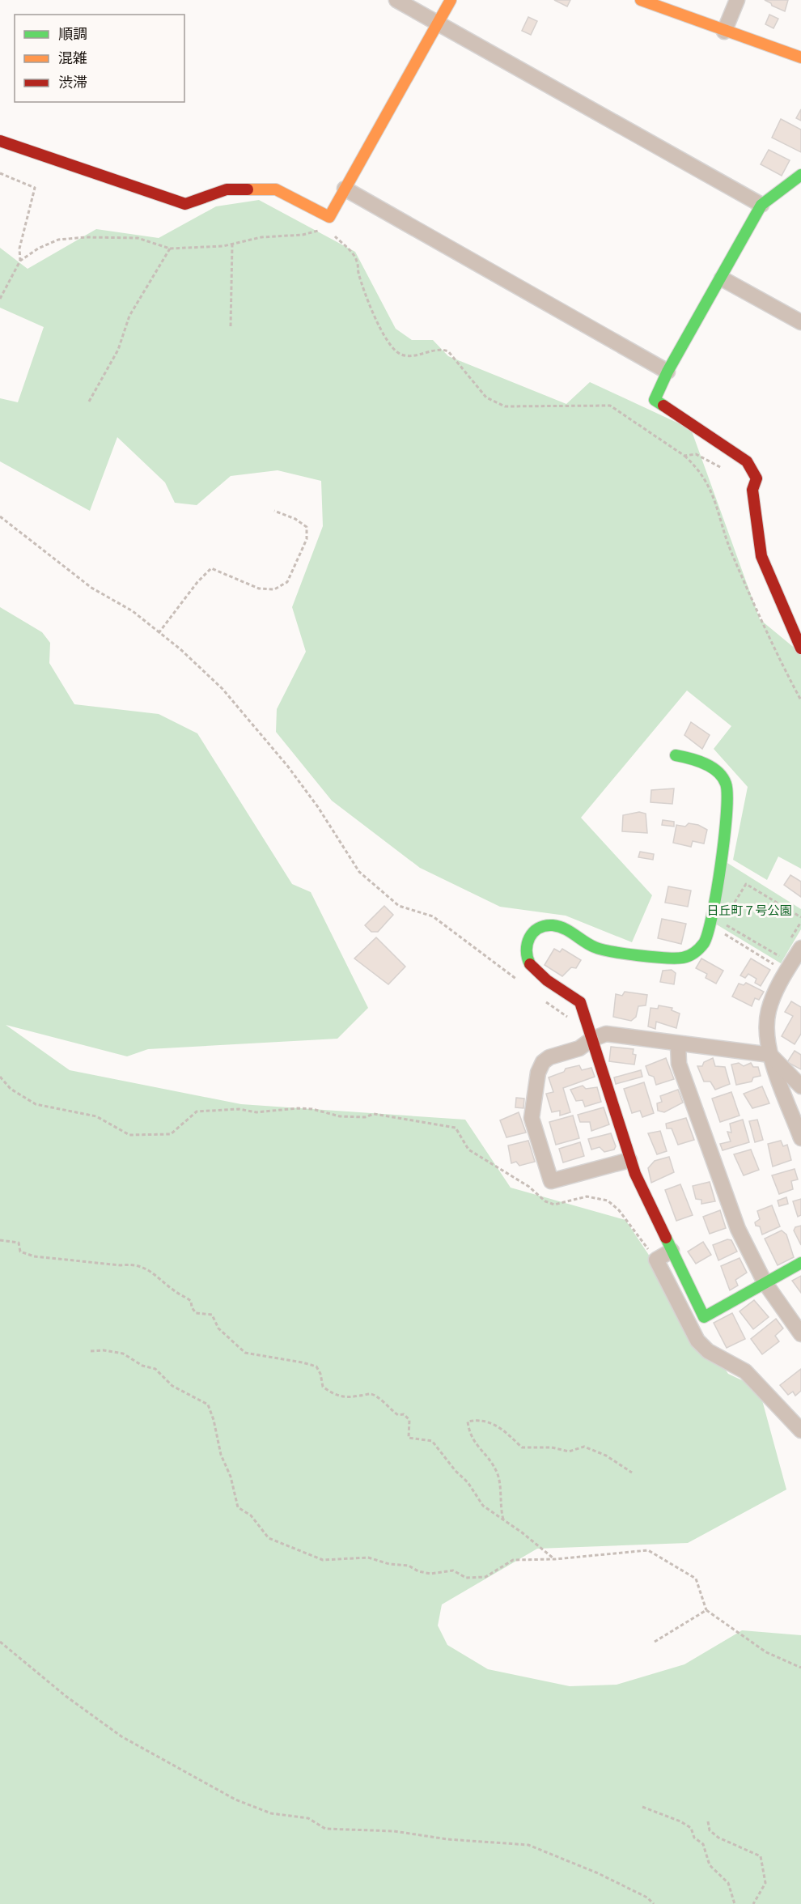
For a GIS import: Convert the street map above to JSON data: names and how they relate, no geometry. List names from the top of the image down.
{
  "parks": ["日丘町７号公園"],
  "legend": ["順調", "混雑", "渋滞"]
}
